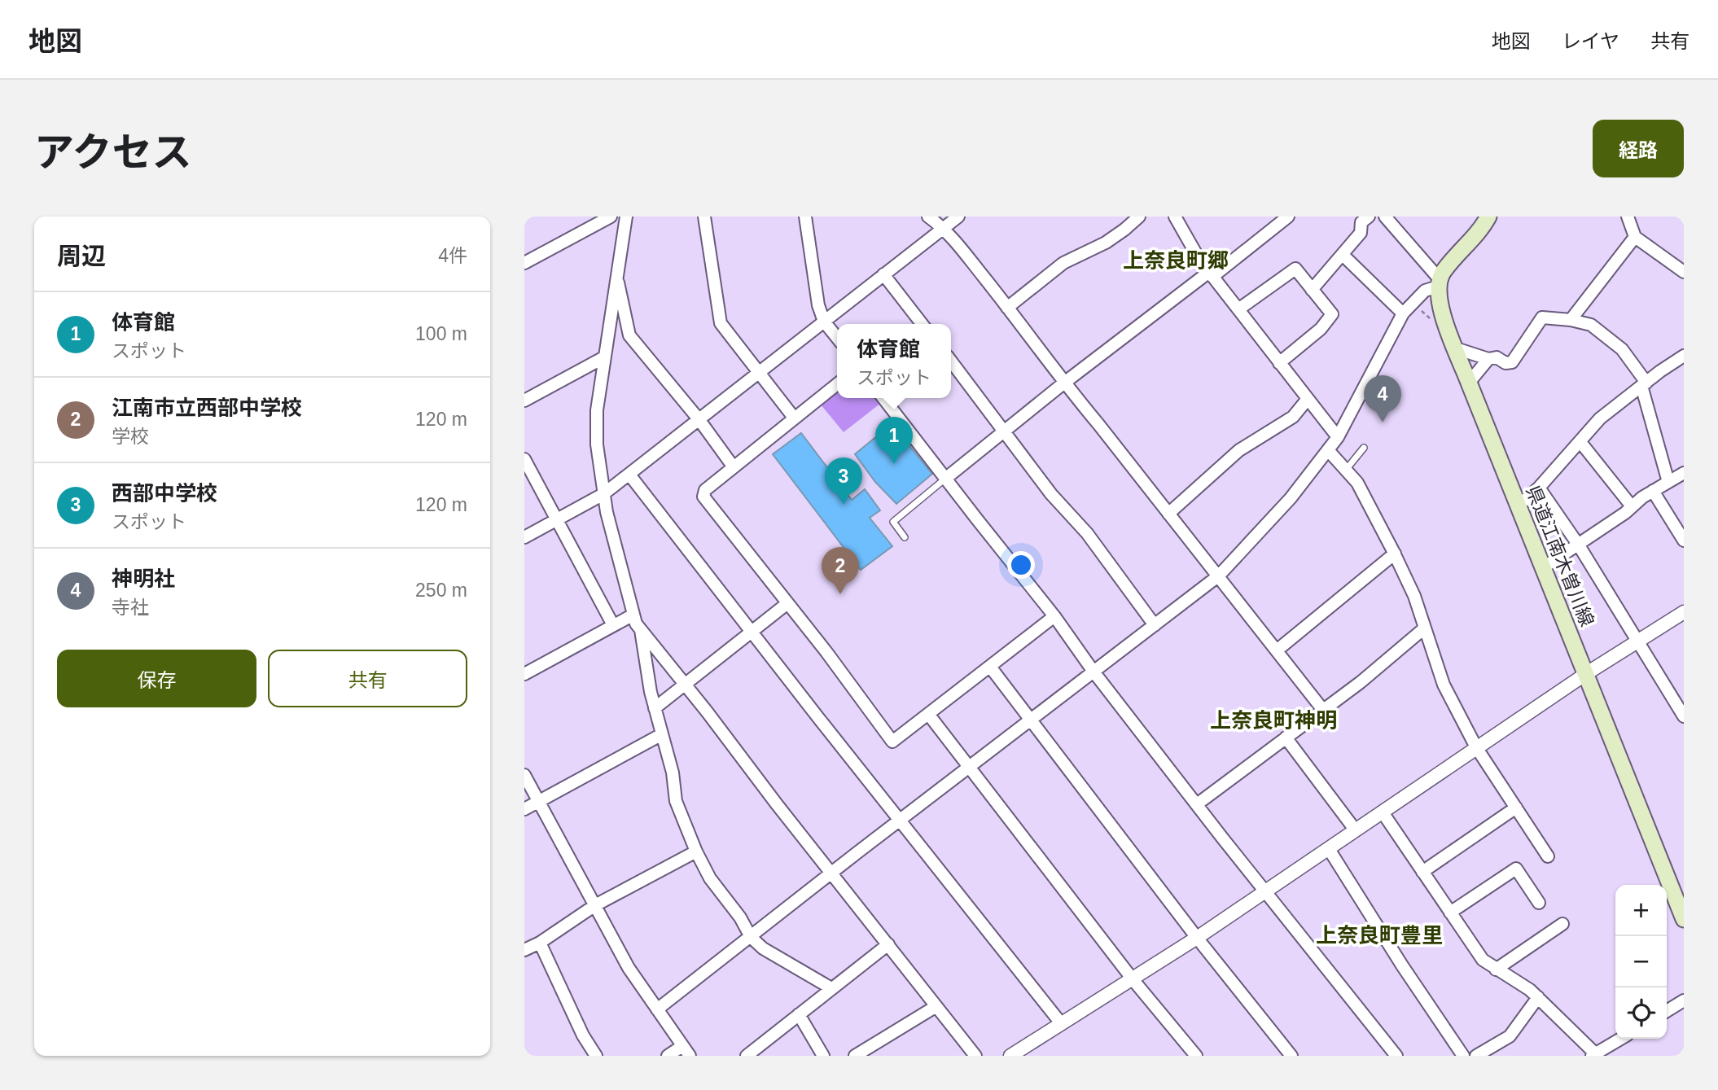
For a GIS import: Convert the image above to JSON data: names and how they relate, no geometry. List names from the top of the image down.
{
  "streets": {
    "main road": ["県道江南木曽川線"]
  },
  "districts": ["上奈良町郷", "上奈良町神明", "上奈良町豊里"],
  "page": {
    "header": "地図",
    "nav": ["地図", "レイヤ", "共有"],
    "title": "アクセス",
    "buttons": [
      "経路",
      ["保存", "共有"]
    ],
    "heading": ["周辺", "4件"],
    "list": [
      {
        "mark": "1",
        "name": "体育館",
        "note": "スポット",
        "value": "100 m"
      },
      {
        "mark": "2",
        "name": "江南市立西部中学校",
        "note": "学校",
        "value": "120 m"
      },
      {
        "mark": "3",
        "name": "西部中学校",
        "note": "スポット",
        "value": "120 m"
      },
      {
        "mark": "4",
        "name": "神明社",
        "note": "寺社",
        "value": "250 m"
      }
    ],
    "popup": ["体育館", "スポット"],
    "pins": [
      "4",
      "1",
      "3",
      "2"
    ],
    "map_buttons": ["+", "−"]
  }
}
